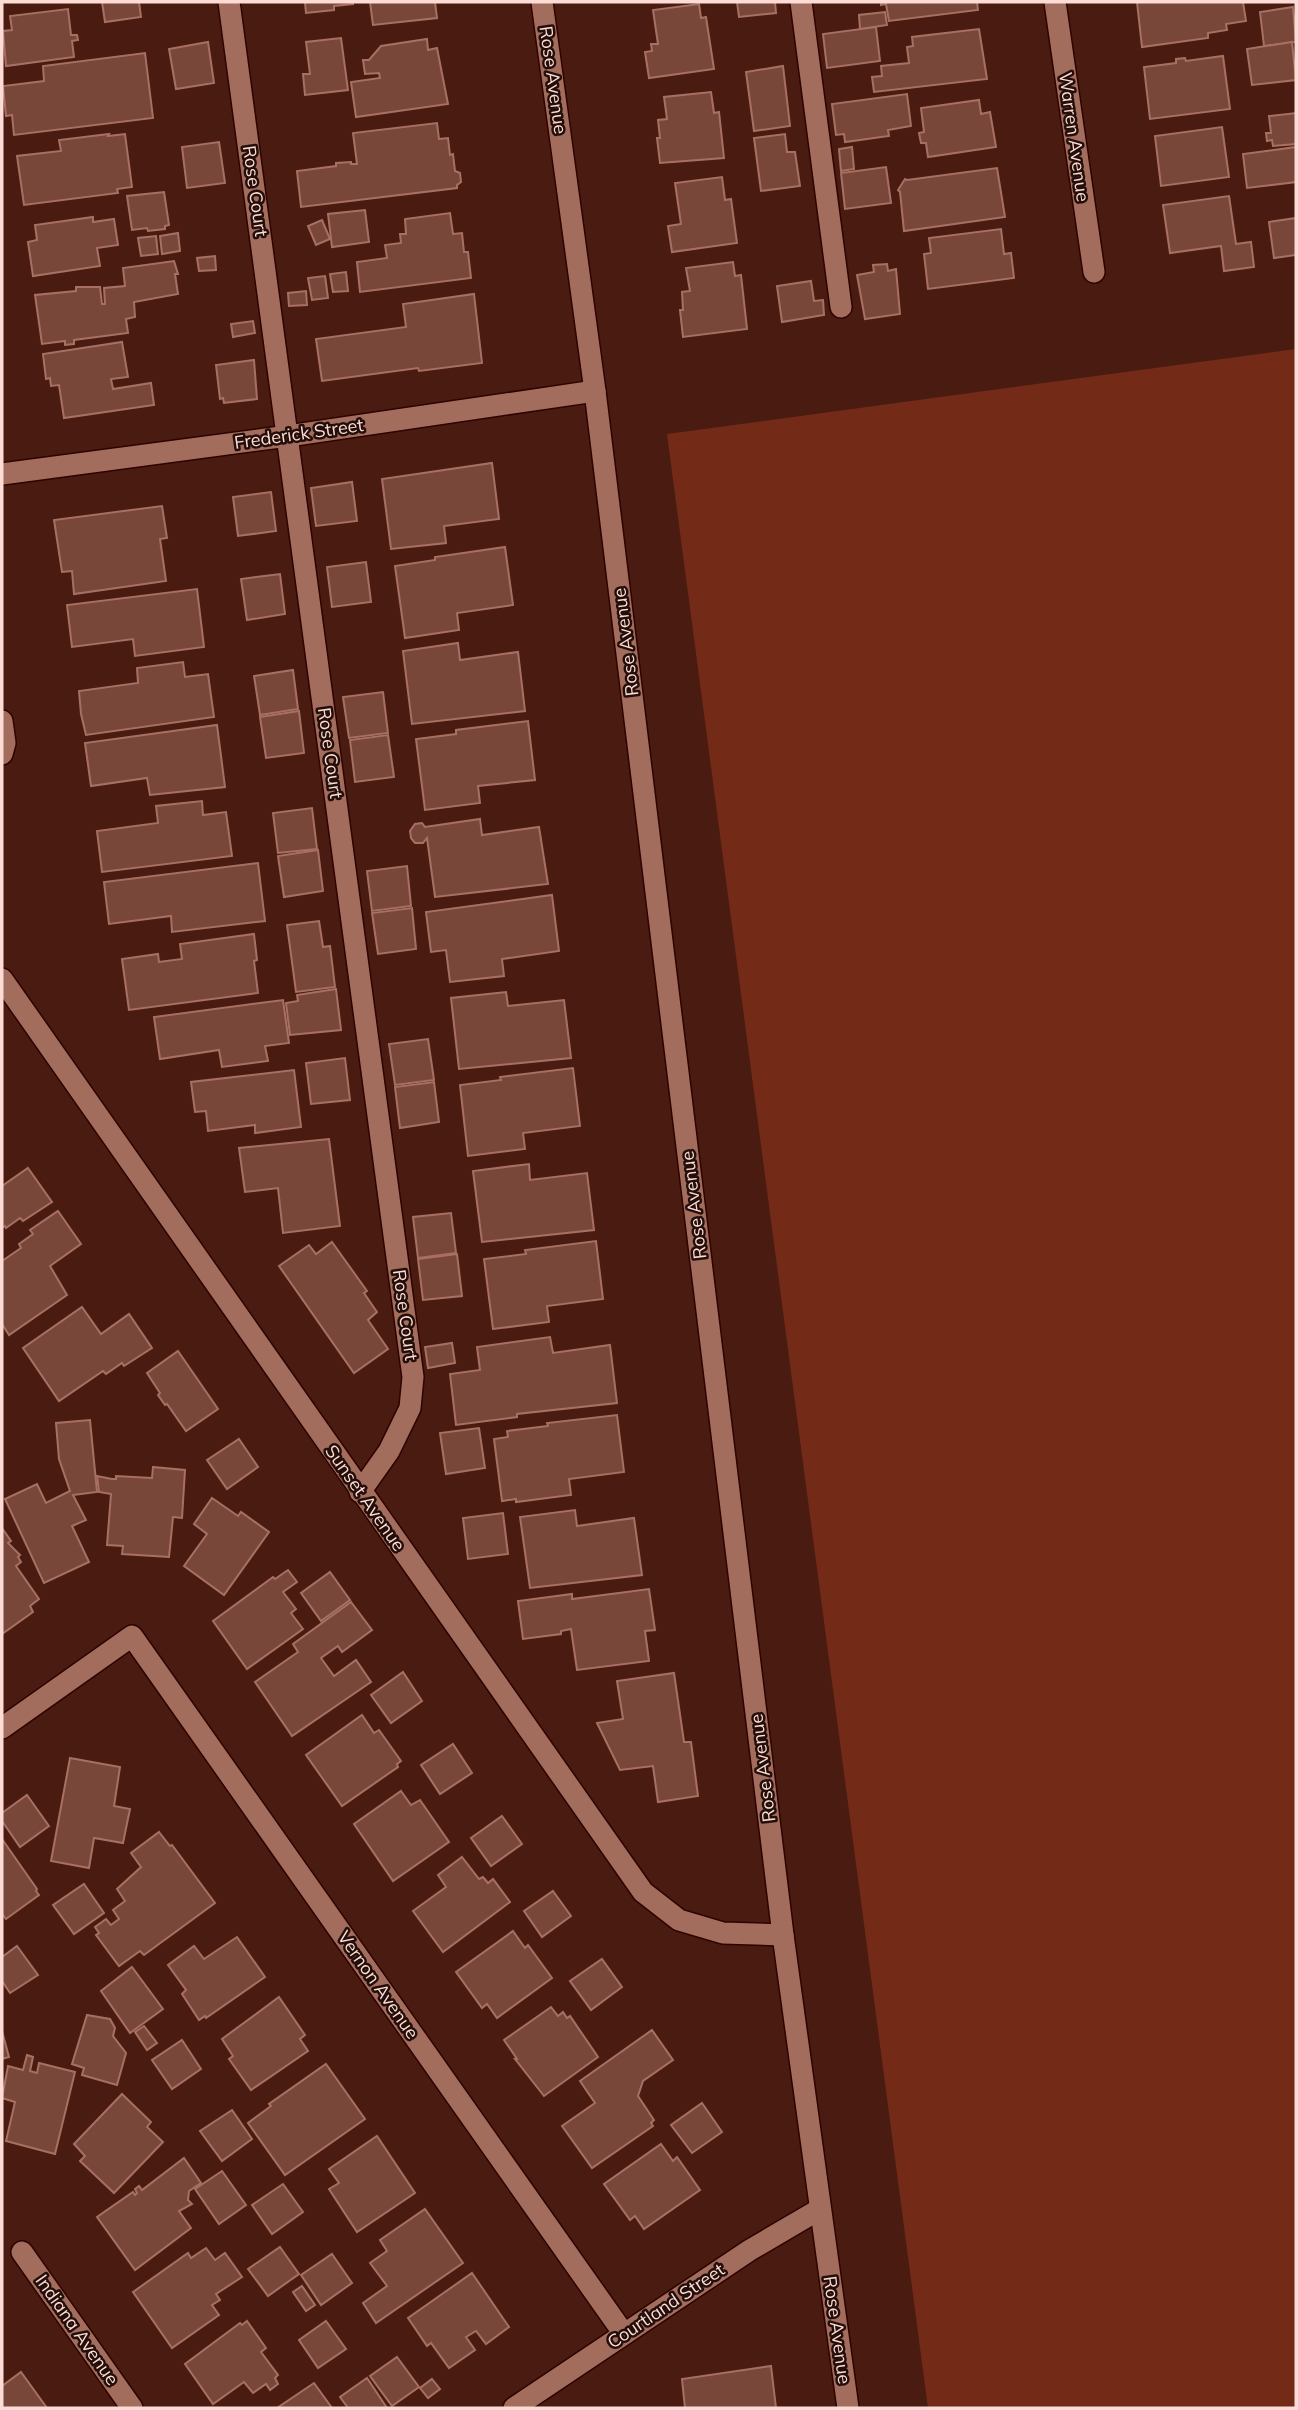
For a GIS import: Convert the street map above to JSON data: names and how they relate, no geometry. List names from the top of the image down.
{
  "streets": {
    "street": [
      "Rose Avenue",
      "Warren Avenue",
      "Rose Court",
      "Frederick Street",
      "Sunset Avenue",
      "Vernon Avenue",
      "Courtland Street",
      "Indiana Avenue"
    ]
  },
  "crossings": [
    ["Rose Avenue", "Frederick Street"],
    ["Rose Avenue", "Sunset Avenue"],
    ["Rose Avenue", "Courtland Street"],
    ["Rose Court", "Frederick Street"],
    ["Rose Court", "Sunset Avenue"],
    ["Vernon Avenue", "Courtland Street"]
  ]
}
